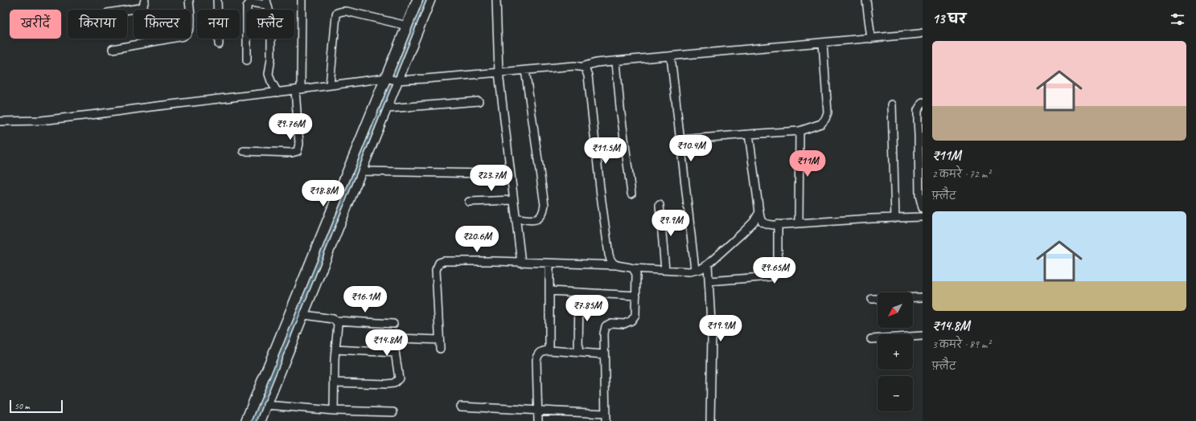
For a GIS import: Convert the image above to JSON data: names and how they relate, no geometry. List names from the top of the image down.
{
  "scale_bar": "50 m",
  "north": "bottom left",
  "page": {
    "heading": "13 घर",
    "chip": [
      "खरीदें",
      "किराया",
      "फ़िल्टर",
      "नया",
      "फ़्लैट"
    ],
    "list": [
      {
        "name": "₹11M",
        "note": "2 कमरे · 72 m² · फ़्लैट"
      },
      {
        "name": "₹14.8M",
        "note": "3 कमरे · 89 m² · फ़्लैट"
      }
    ],
    "price": [
      "₹9.76M",
      "₹10.4M",
      "₹11.5M",
      "₹11M",
      "₹23.7M",
      "₹18.8M",
      "₹9.9M",
      "₹20.6M",
      "₹9.65M",
      "₹16.1M",
      "₹7.85M",
      "₹19.9M",
      "₹14.8M"
    ],
    "map_buttons": ["+", "−"],
    "scale": "50 m"
  }
}
